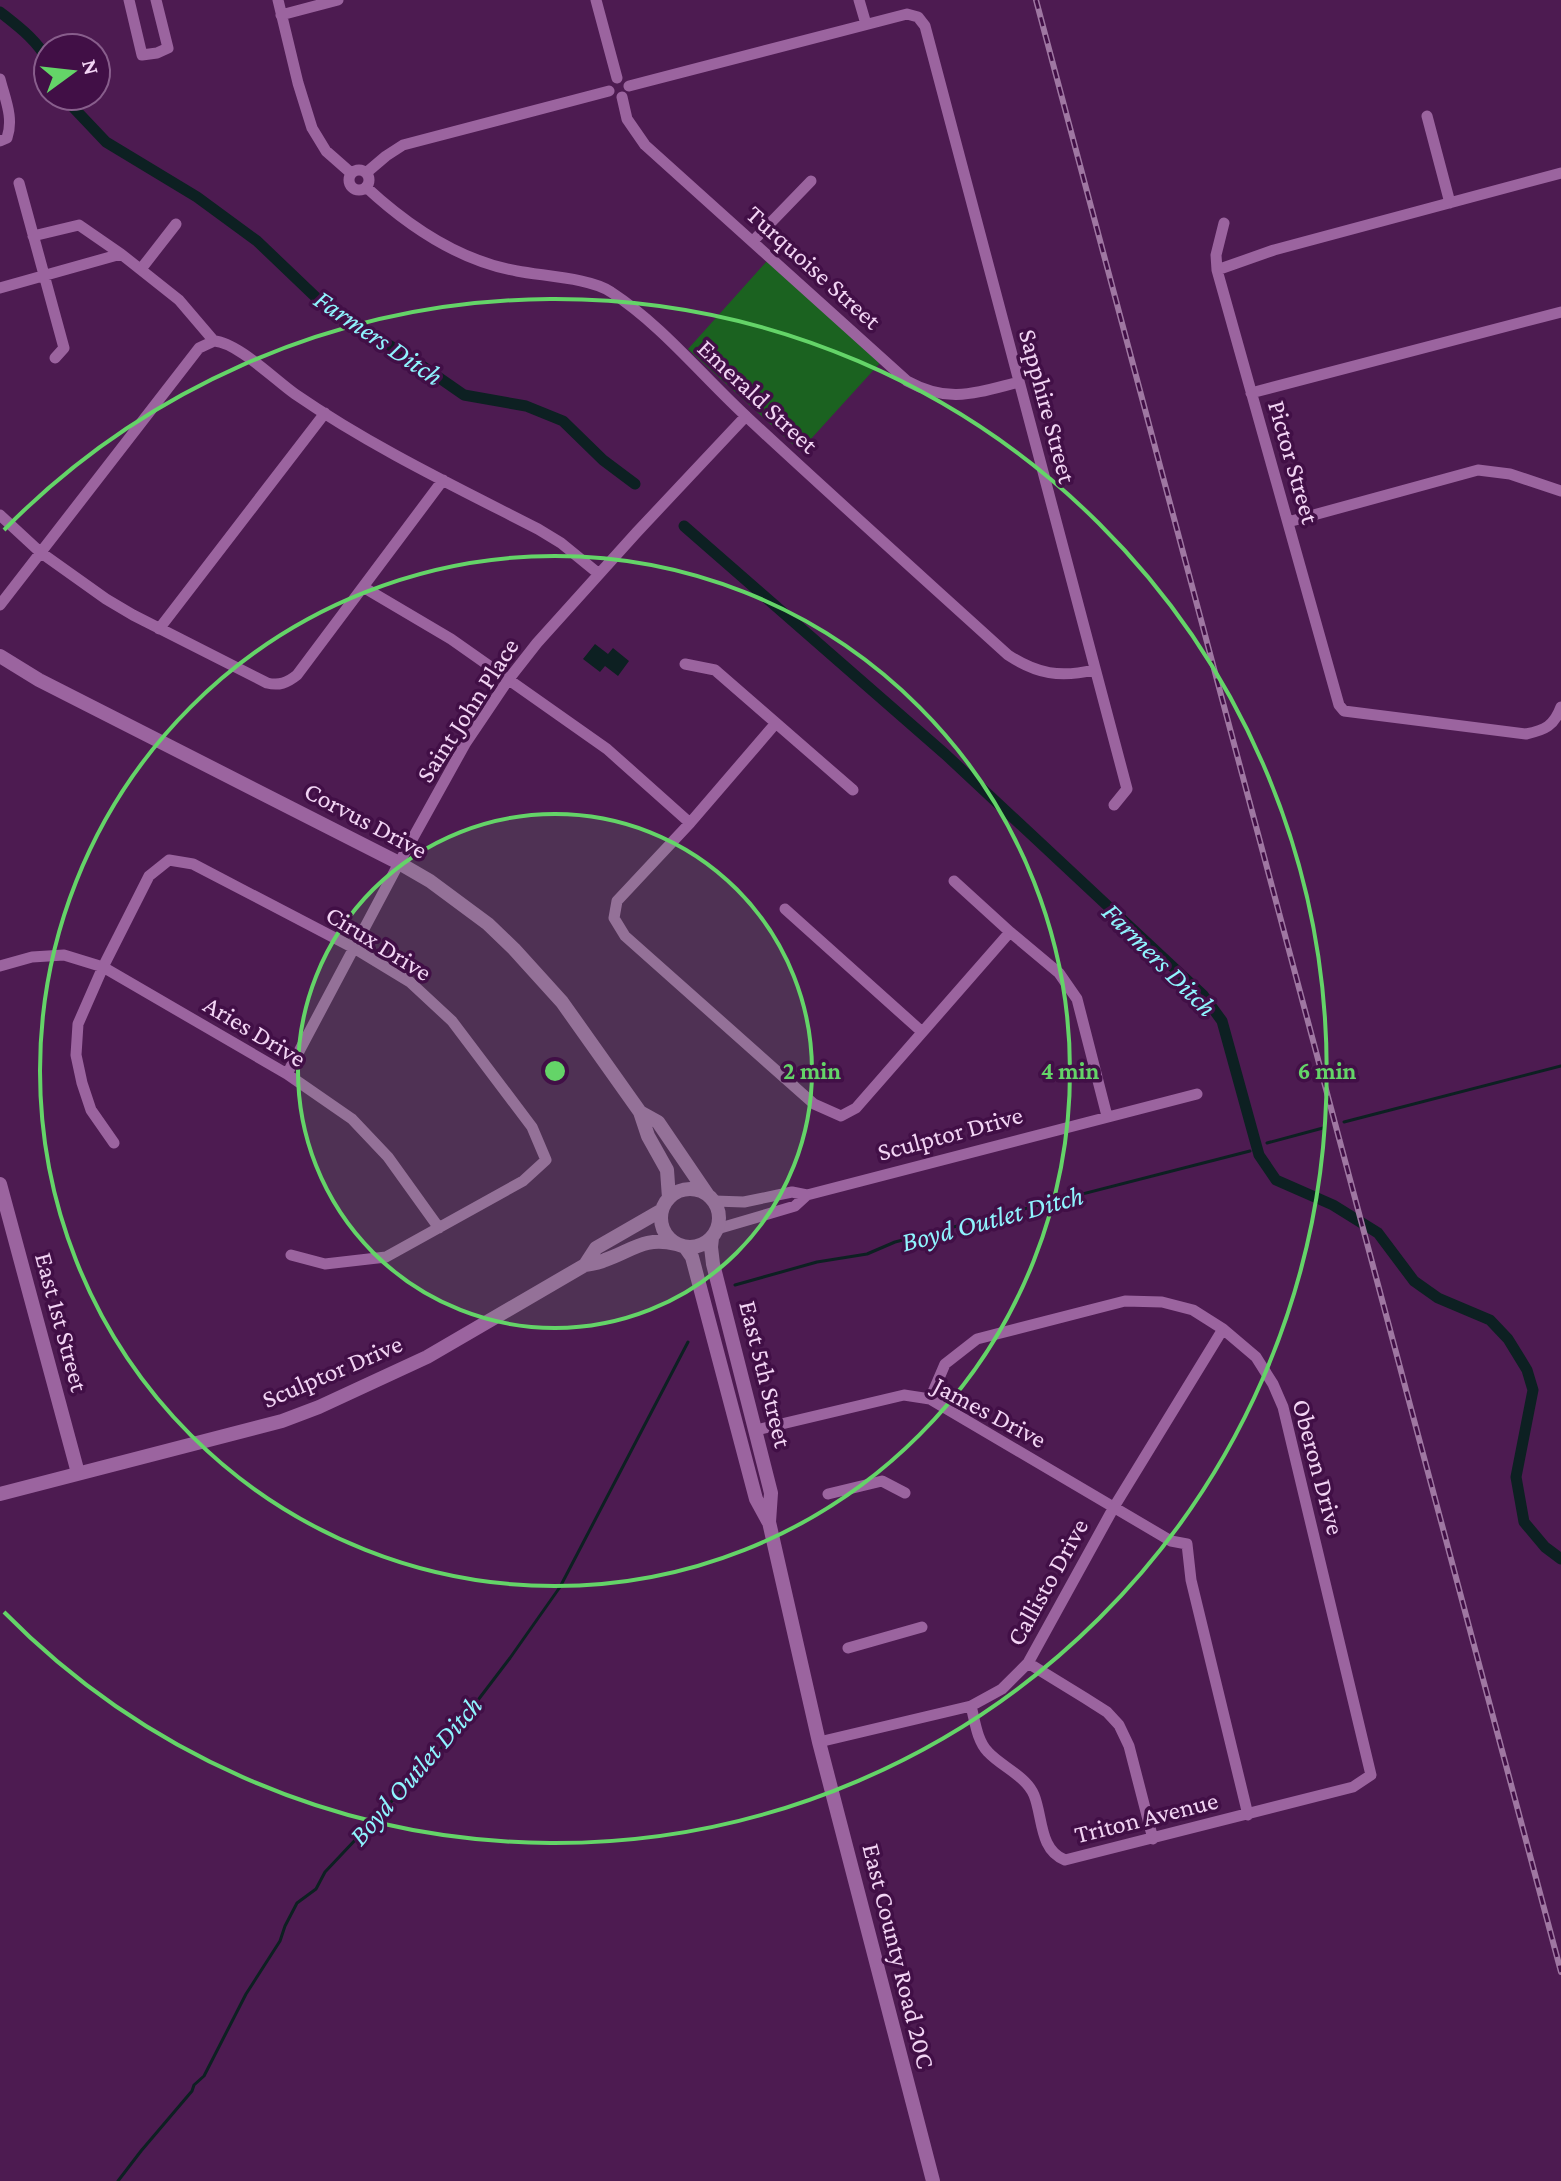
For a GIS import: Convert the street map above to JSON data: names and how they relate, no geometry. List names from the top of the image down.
{
  "streets": {
    "street": [
      "Turquoise Street",
      "Emerald Street",
      "Sapphire Street",
      "Pictor Street",
      "Saint John Place",
      "Corvus Drive",
      "Cirux Drive",
      "Aries Drive",
      "Sculptor Drive",
      "East 1st Street",
      "East 5th Street",
      "James Drive",
      "Oberon Drive",
      "Callisto Drive",
      "Triton Avenue",
      "East County Road 20C"
    ]
  },
  "crossings": [
    ["Turquoise Street", "Sapphire Street"],
    ["Emerald Street", "Sapphire Street"],
    ["Emerald Street", "Saint John Place"],
    ["Saint John Place", "Corvus Drive"],
    ["Saint John Place", "Cirux Drive"],
    ["Saint John Place", "Aries Drive"],
    ["Corvus Drive", "Sculptor Drive"],
    ["Corvus Drive", "East 5th Street"],
    ["Cirux Drive", "Aries Drive"],
    ["Sculptor Drive", "East 1st Street"],
    ["Sculptor Drive", "East 5th Street"],
    ["East 5th Street", "James Drive"],
    ["East 5th Street", "Callisto Drive"],
    ["East 5th Street", "East County Road 20C"],
    ["James Drive", "Oberon Drive"],
    ["James Drive", "Callisto Drive"],
    ["James Drive", "Triton Avenue"],
    ["Oberon Drive", "Callisto Drive"],
    ["Oberon Drive", "Triton Avenue"],
    ["Callisto Drive", "Triton Avenue"],
    ["Callisto Drive", "East County Road 20C"]
  ],
  "water": ["Farmers Ditch", "Boyd Outlet Ditch"],
  "north": "right",
  "rings": ["2 min", "4 min", "6 min"]
}
